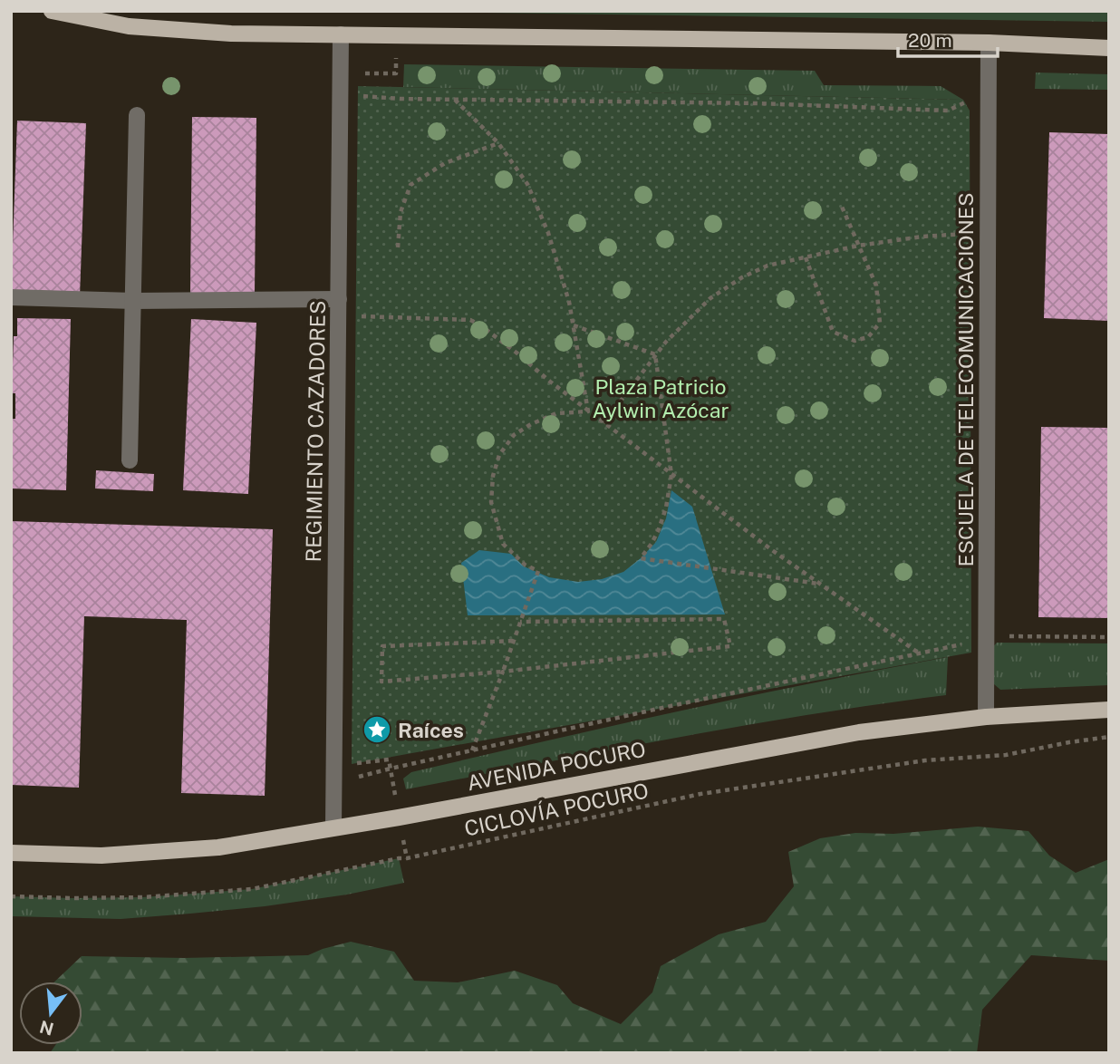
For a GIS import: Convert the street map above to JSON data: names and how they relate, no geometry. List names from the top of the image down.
{
  "streets": {
    "main road": ["AVENIDA POCURO"],
    "street": ["ESCUELA DE TELECOMUNICACIONES", "REGIMIENTO CAZADORES"],
    "path": ["CICLOVÍA POCURO"]
  },
  "crossings": [
    ["ESCUELA DE TELECOMUNICACIONES", "AVENIDA POCURO"],
    ["REGIMIENTO CAZADORES", "AVENIDA POCURO"]
  ],
  "parks": ["Plaza Patricio Aylwin Azócar"],
  "places": {
    "place": ["Raíces"]
  },
  "scale_bar": "20 m",
  "north": "bottom"
}
